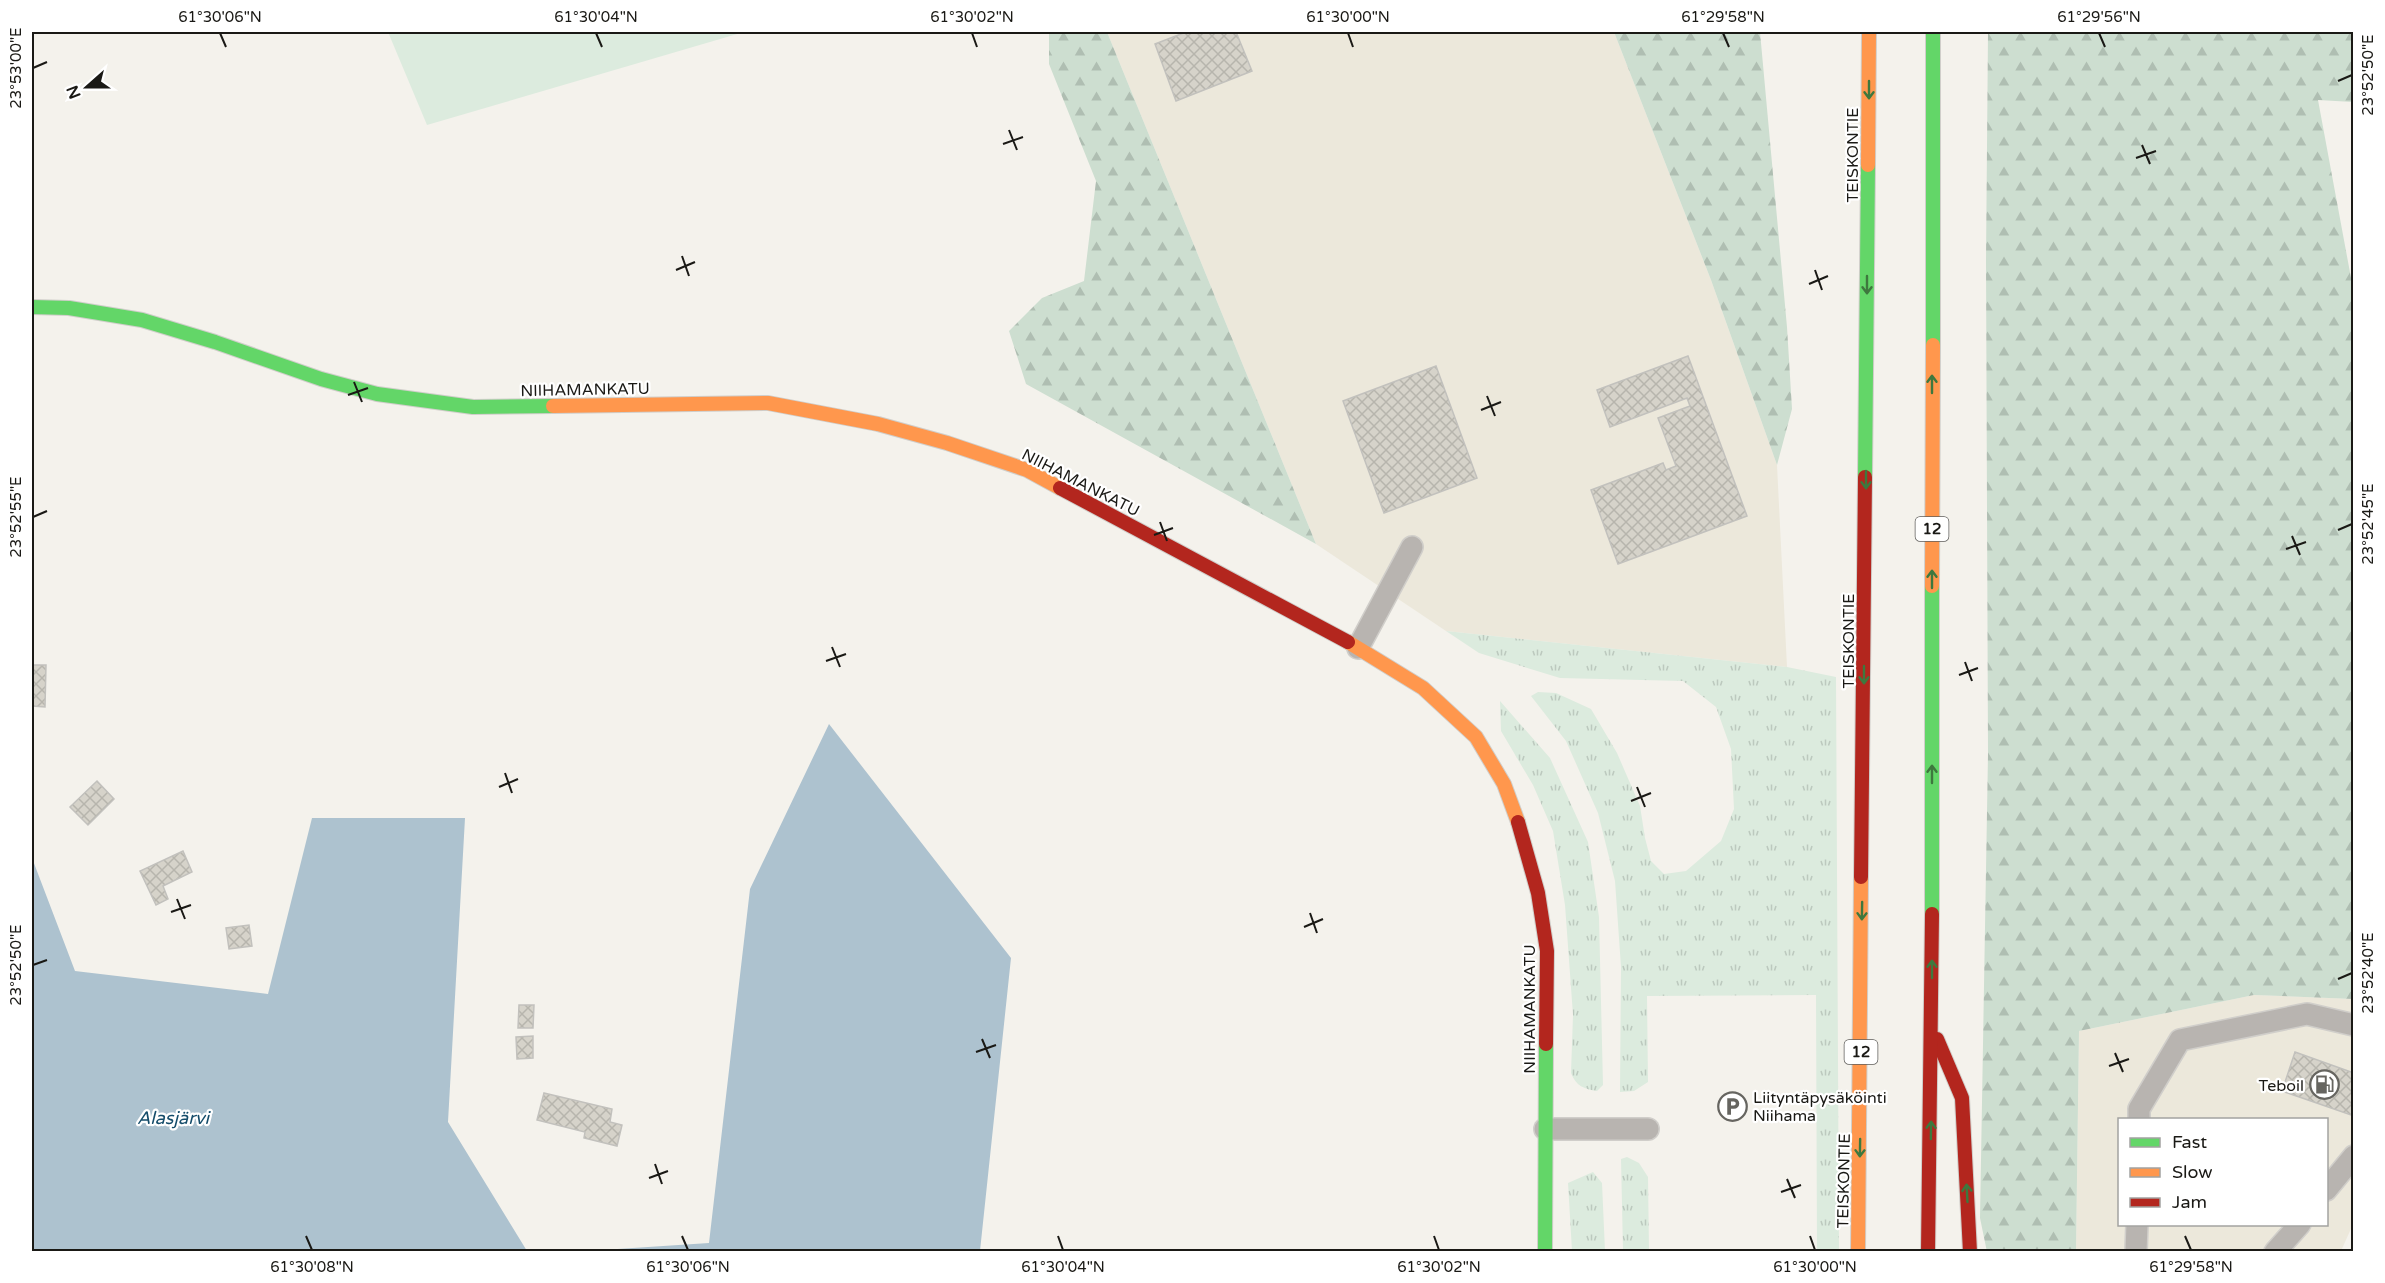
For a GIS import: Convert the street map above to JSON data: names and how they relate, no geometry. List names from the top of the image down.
{
  "streets": {
    "main road": ["TEISKONTIE", "NIIHAMANKATU", "12"]
  },
  "water": ["Alasjärvi"],
  "places": {
    "fuel station": ["Teboil"],
    "parking": ["Liityntäpysäköinti Niihama"]
  },
  "legend": ["Fast", "Slow", "Jam"],
  "north": "left",
  "coordinates": [
    "61°30'06\"N",
    "61°30'04\"N",
    "61°30'02\"N",
    "61°30'00\"N",
    "61°29'58\"N",
    "61°29'56\"N",
    "23°53'00\"E",
    "23°52'50\"E",
    "23°52'55\"E",
    "23°52'45\"E",
    "23°52'40\"E",
    "61°30'08\"N"
  ]
}
